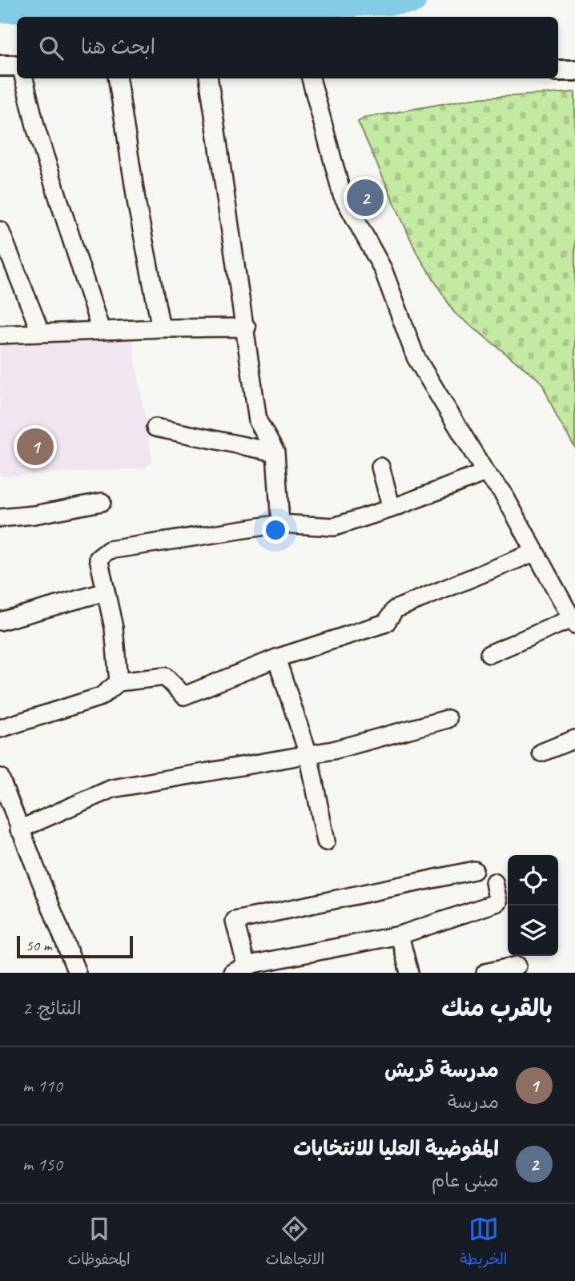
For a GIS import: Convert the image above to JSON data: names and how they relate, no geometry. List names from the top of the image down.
{
  "scale_bar": "50 m",
  "page": {
    "search": "ابحث هنا",
    "pins": ["2", "1"],
    "scale": "50 m",
    "heading": ["بالقرب منك", "النتائج: 2"],
    "list": [
      {
        "mark": "1",
        "name": "مدرسة قريش",
        "note": "مدرسة",
        "value": "110 m"
      },
      {
        "mark": "2",
        "name": "المفوضية العليا للانتخابات",
        "note": "مبنى عام",
        "value": "150 m"
      }
    ],
    "nav": ["الخريطة", "الاتجاهات", "المحفوظات"]
  }
}
